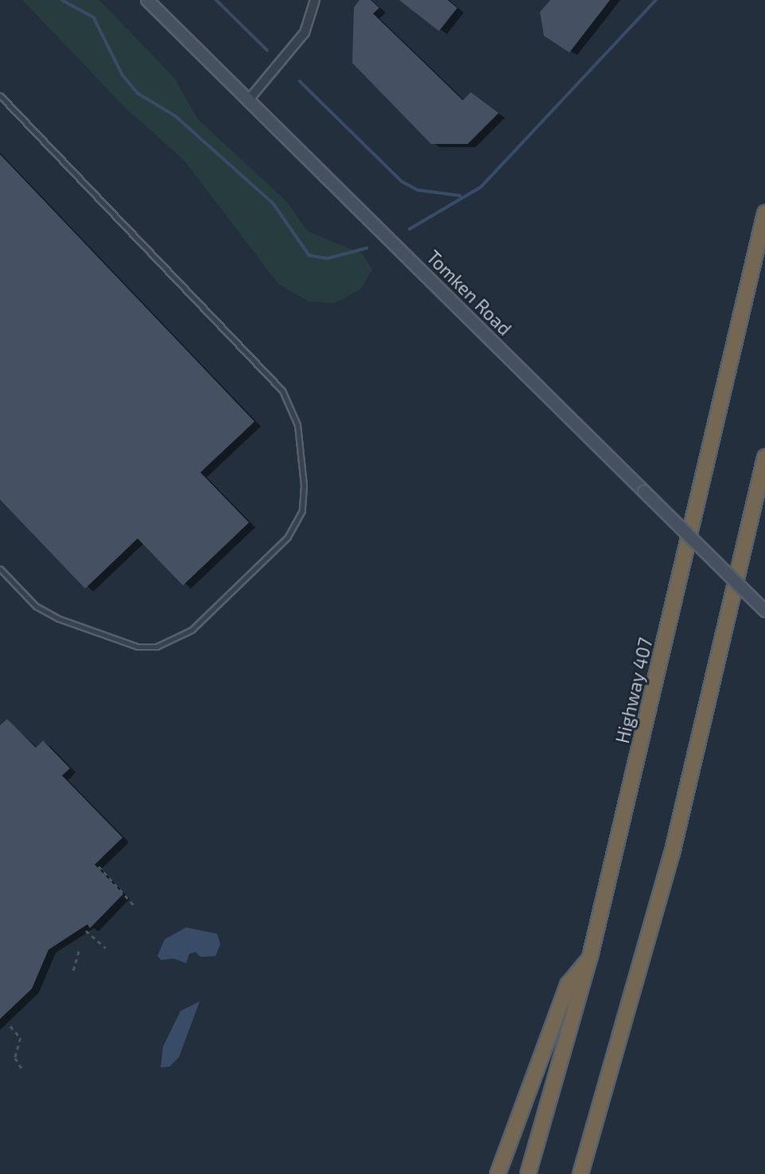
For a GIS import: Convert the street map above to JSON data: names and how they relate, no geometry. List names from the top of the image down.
{
  "streets": {
    "highway": ["Highway 407"],
    "main road": ["Tomken Road"]
  }
}
